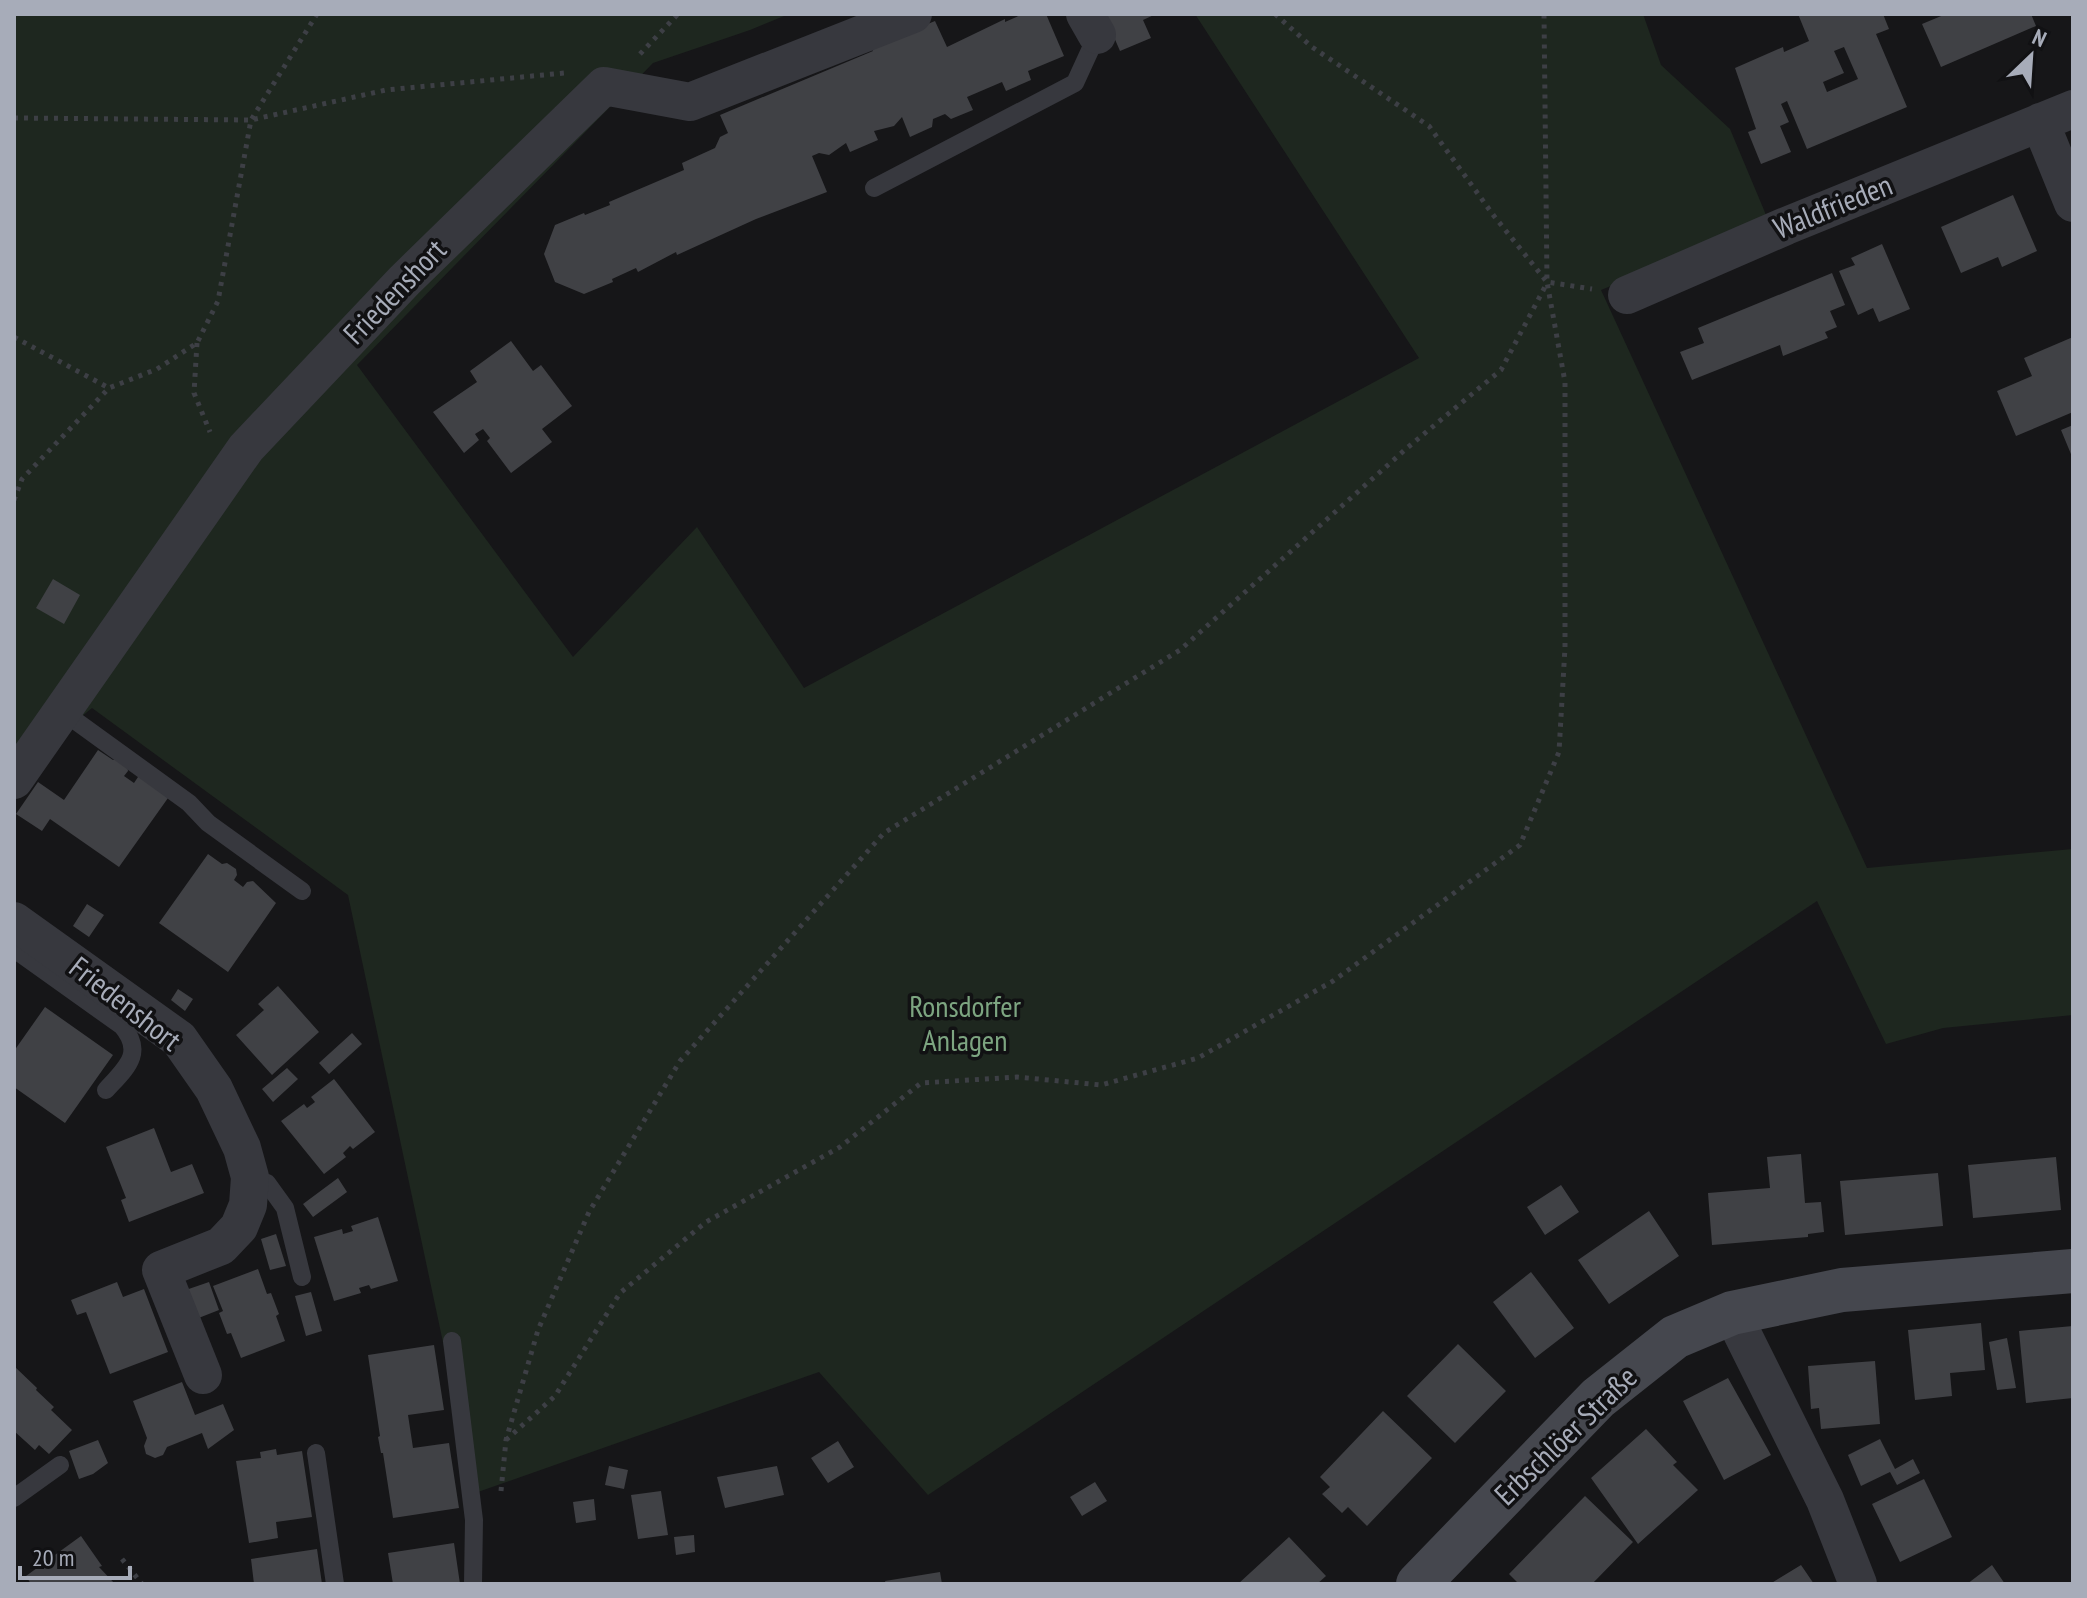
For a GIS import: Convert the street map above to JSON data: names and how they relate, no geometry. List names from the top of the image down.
{
  "streets": {
    "street": ["Waldfrieden", "Friedenshort", "Erbschlöer Straße"]
  },
  "parks": ["Ronsdorfer Anlagen"],
  "scale_bar": "20 m",
  "north": "top right"
}
